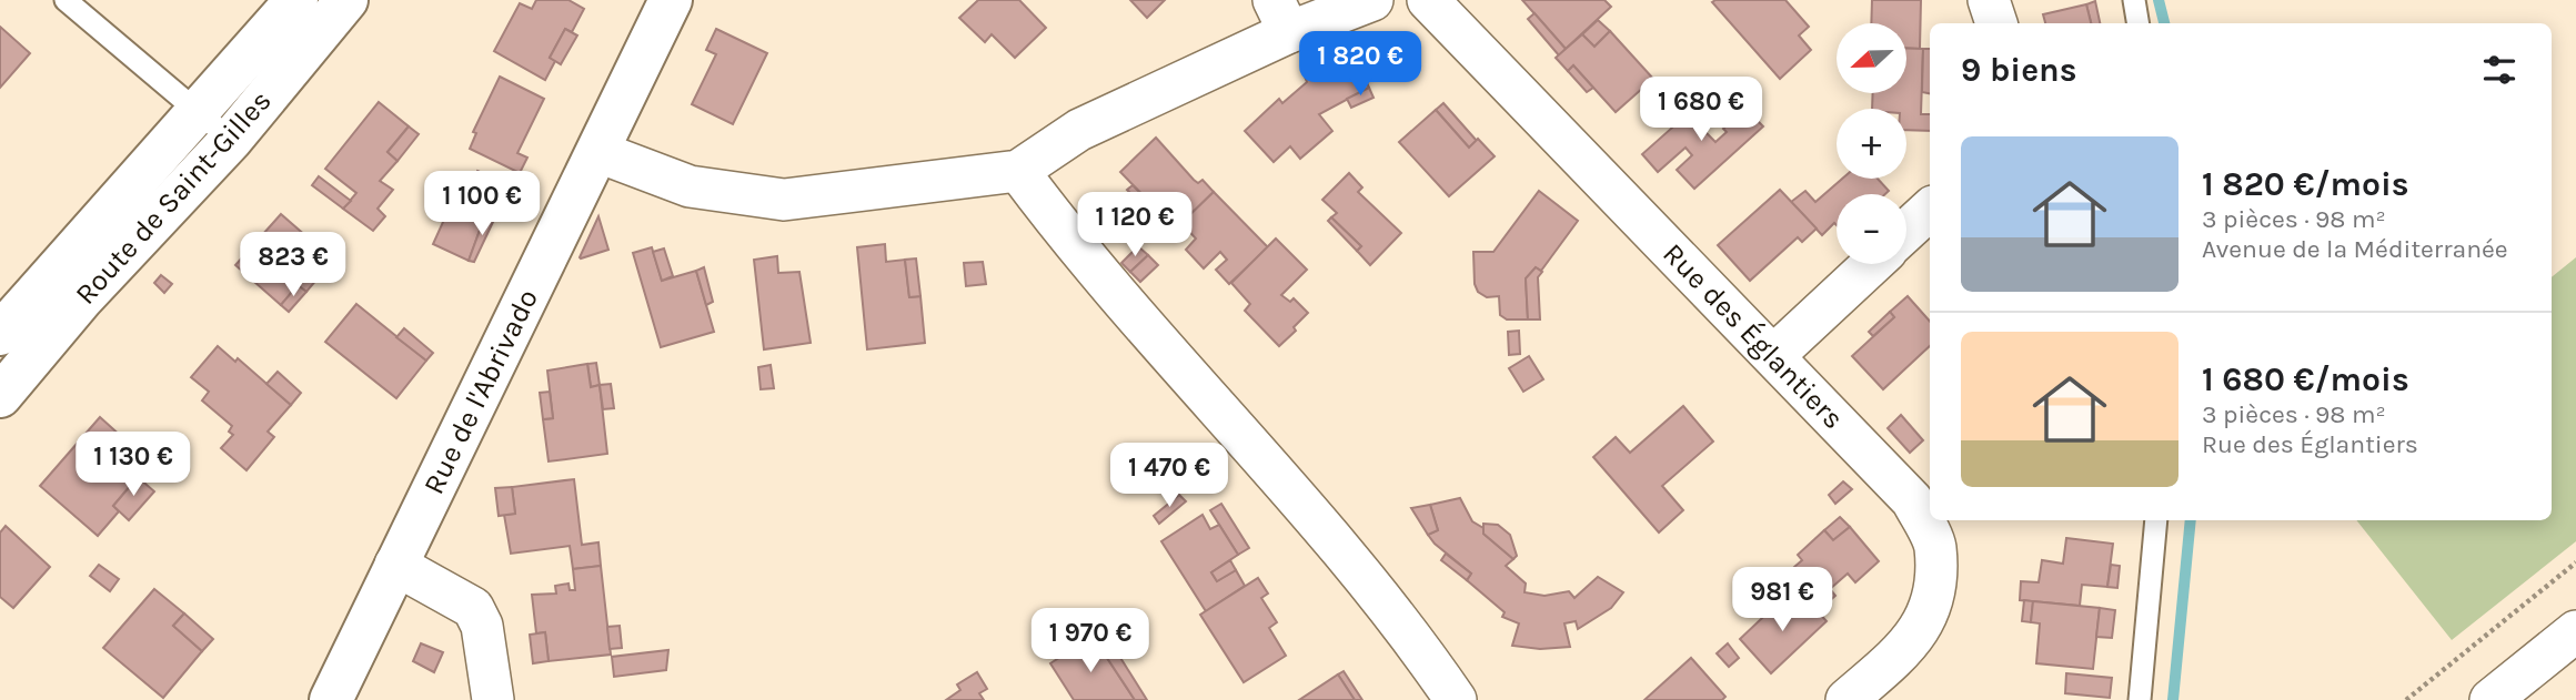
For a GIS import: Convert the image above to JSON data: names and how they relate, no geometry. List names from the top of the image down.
{
  "streets": {
    "main road": ["Route de Saint-Gilles", "Rue de l'Abrivado"],
    "street": ["Rue des Églantiers"]
  },
  "north": "left",
  "page": {
    "map_buttons": ["+", "−"],
    "heading": "9 biens",
    "price": [
      "1 820 €",
      "1 680 €",
      "1 100 €",
      "1 120 €",
      "823 €",
      "1 130 €",
      "1 470 €",
      "981 €",
      "1 970 €"
    ],
    "list": [
      {
        "name": "1 820 €/mois",
        "note": "3 pièces · 98 m² · Avenue de la Méditerranée"
      },
      {
        "name": "1 680 €/mois",
        "note": "3 pièces · 98 m² · Rue des Églantiers"
      }
    ]
  }
}
